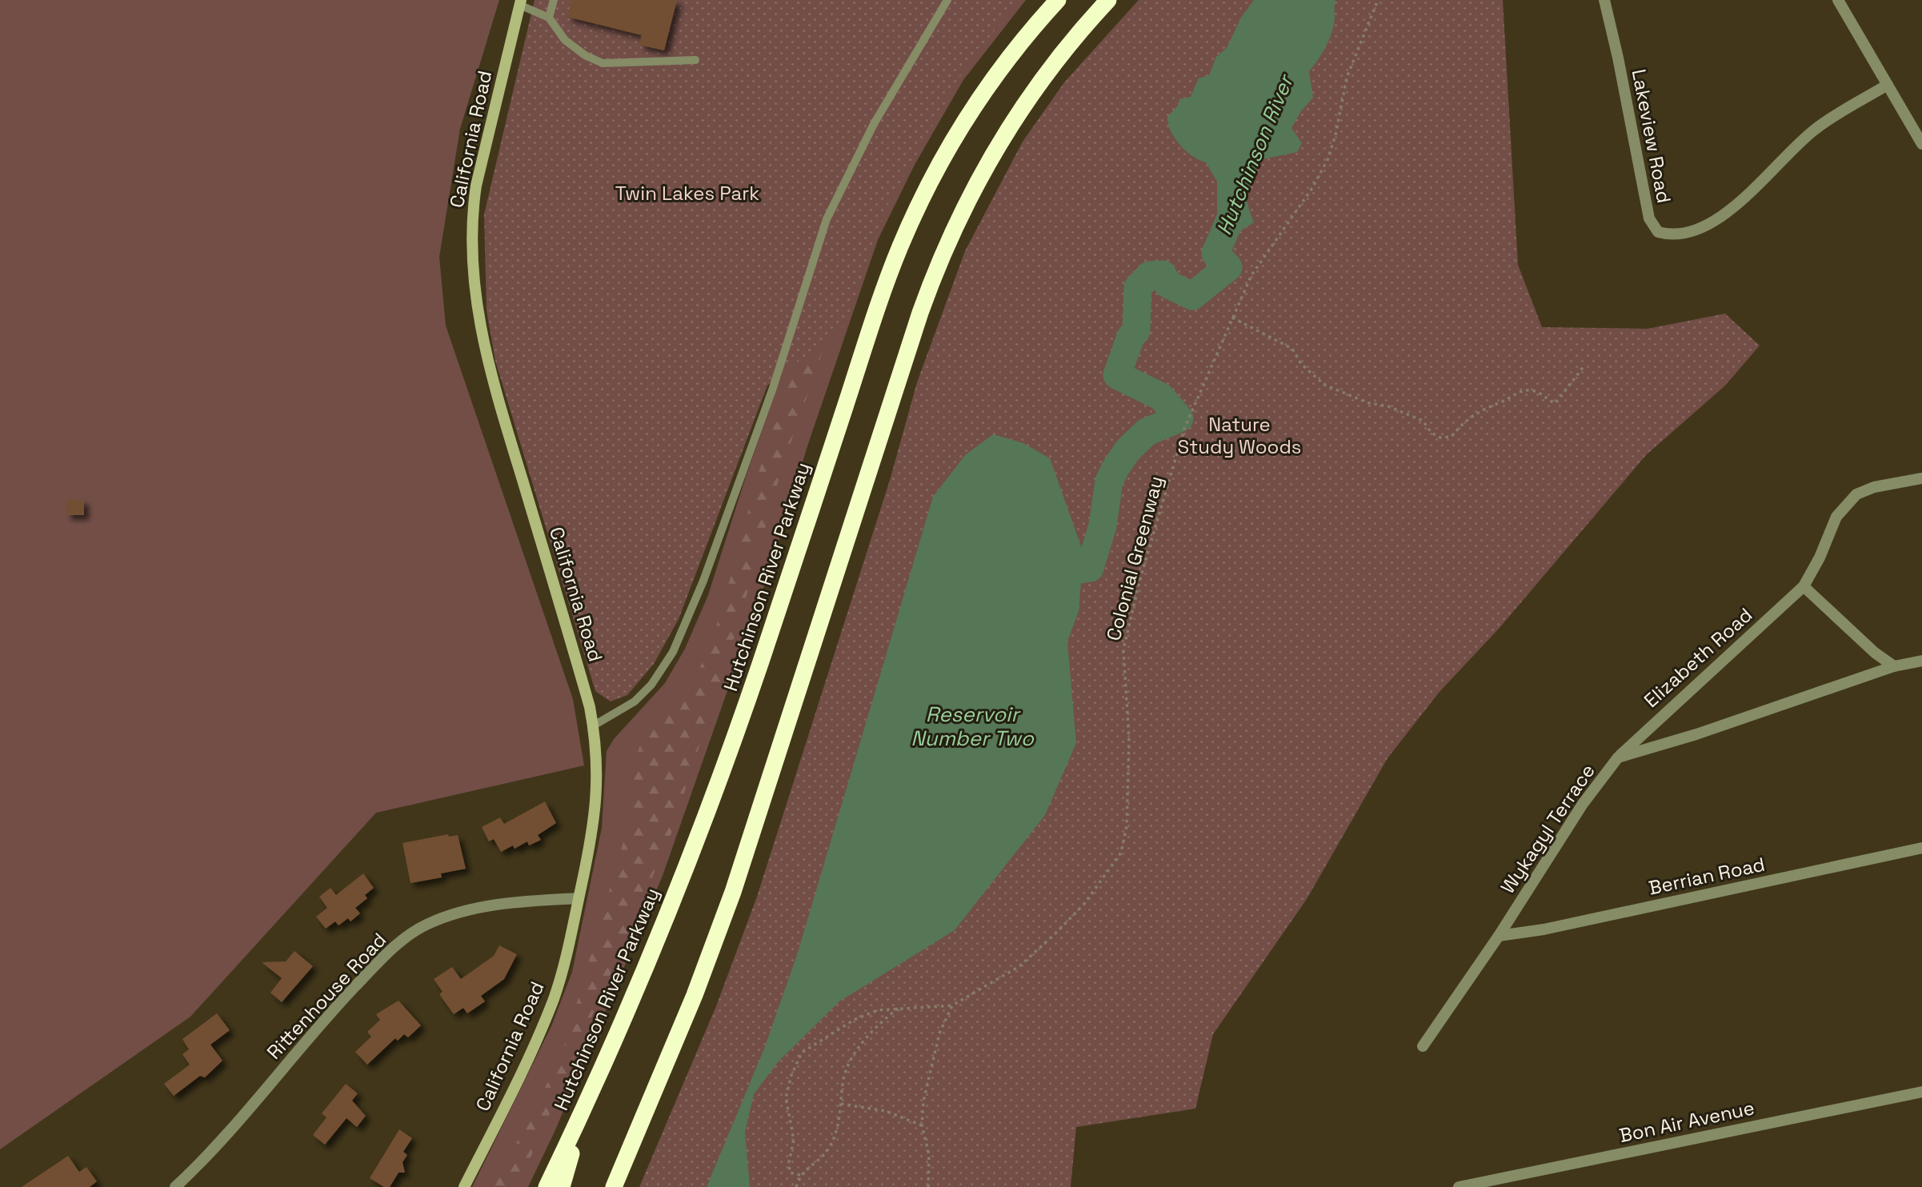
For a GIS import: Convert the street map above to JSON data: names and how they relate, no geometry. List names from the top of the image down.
{
  "streets": {
    "highway": ["Hutchinson River Parkway"],
    "main road": ["California Road"],
    "street": [
      "Lakeview Road",
      "Elizabeth Road",
      "Wykagyl Terrace",
      "Berrian Road",
      "Rittenhouse Road",
      "Bon Air Avenue"
    ],
    "path": ["Colonial Greenway"]
  },
  "crossings": [
    ["California Road", "Rittenhouse Road"],
    ["Elizabeth Road", "Wykagyl Terrace"],
    ["Wykagyl Terrace", "Berrian Road"]
  ],
  "water": ["Hutchinson River", "Reservoir Number Two"],
  "parks": ["Twin Lakes Park", "Nature Study Woods"]
}
